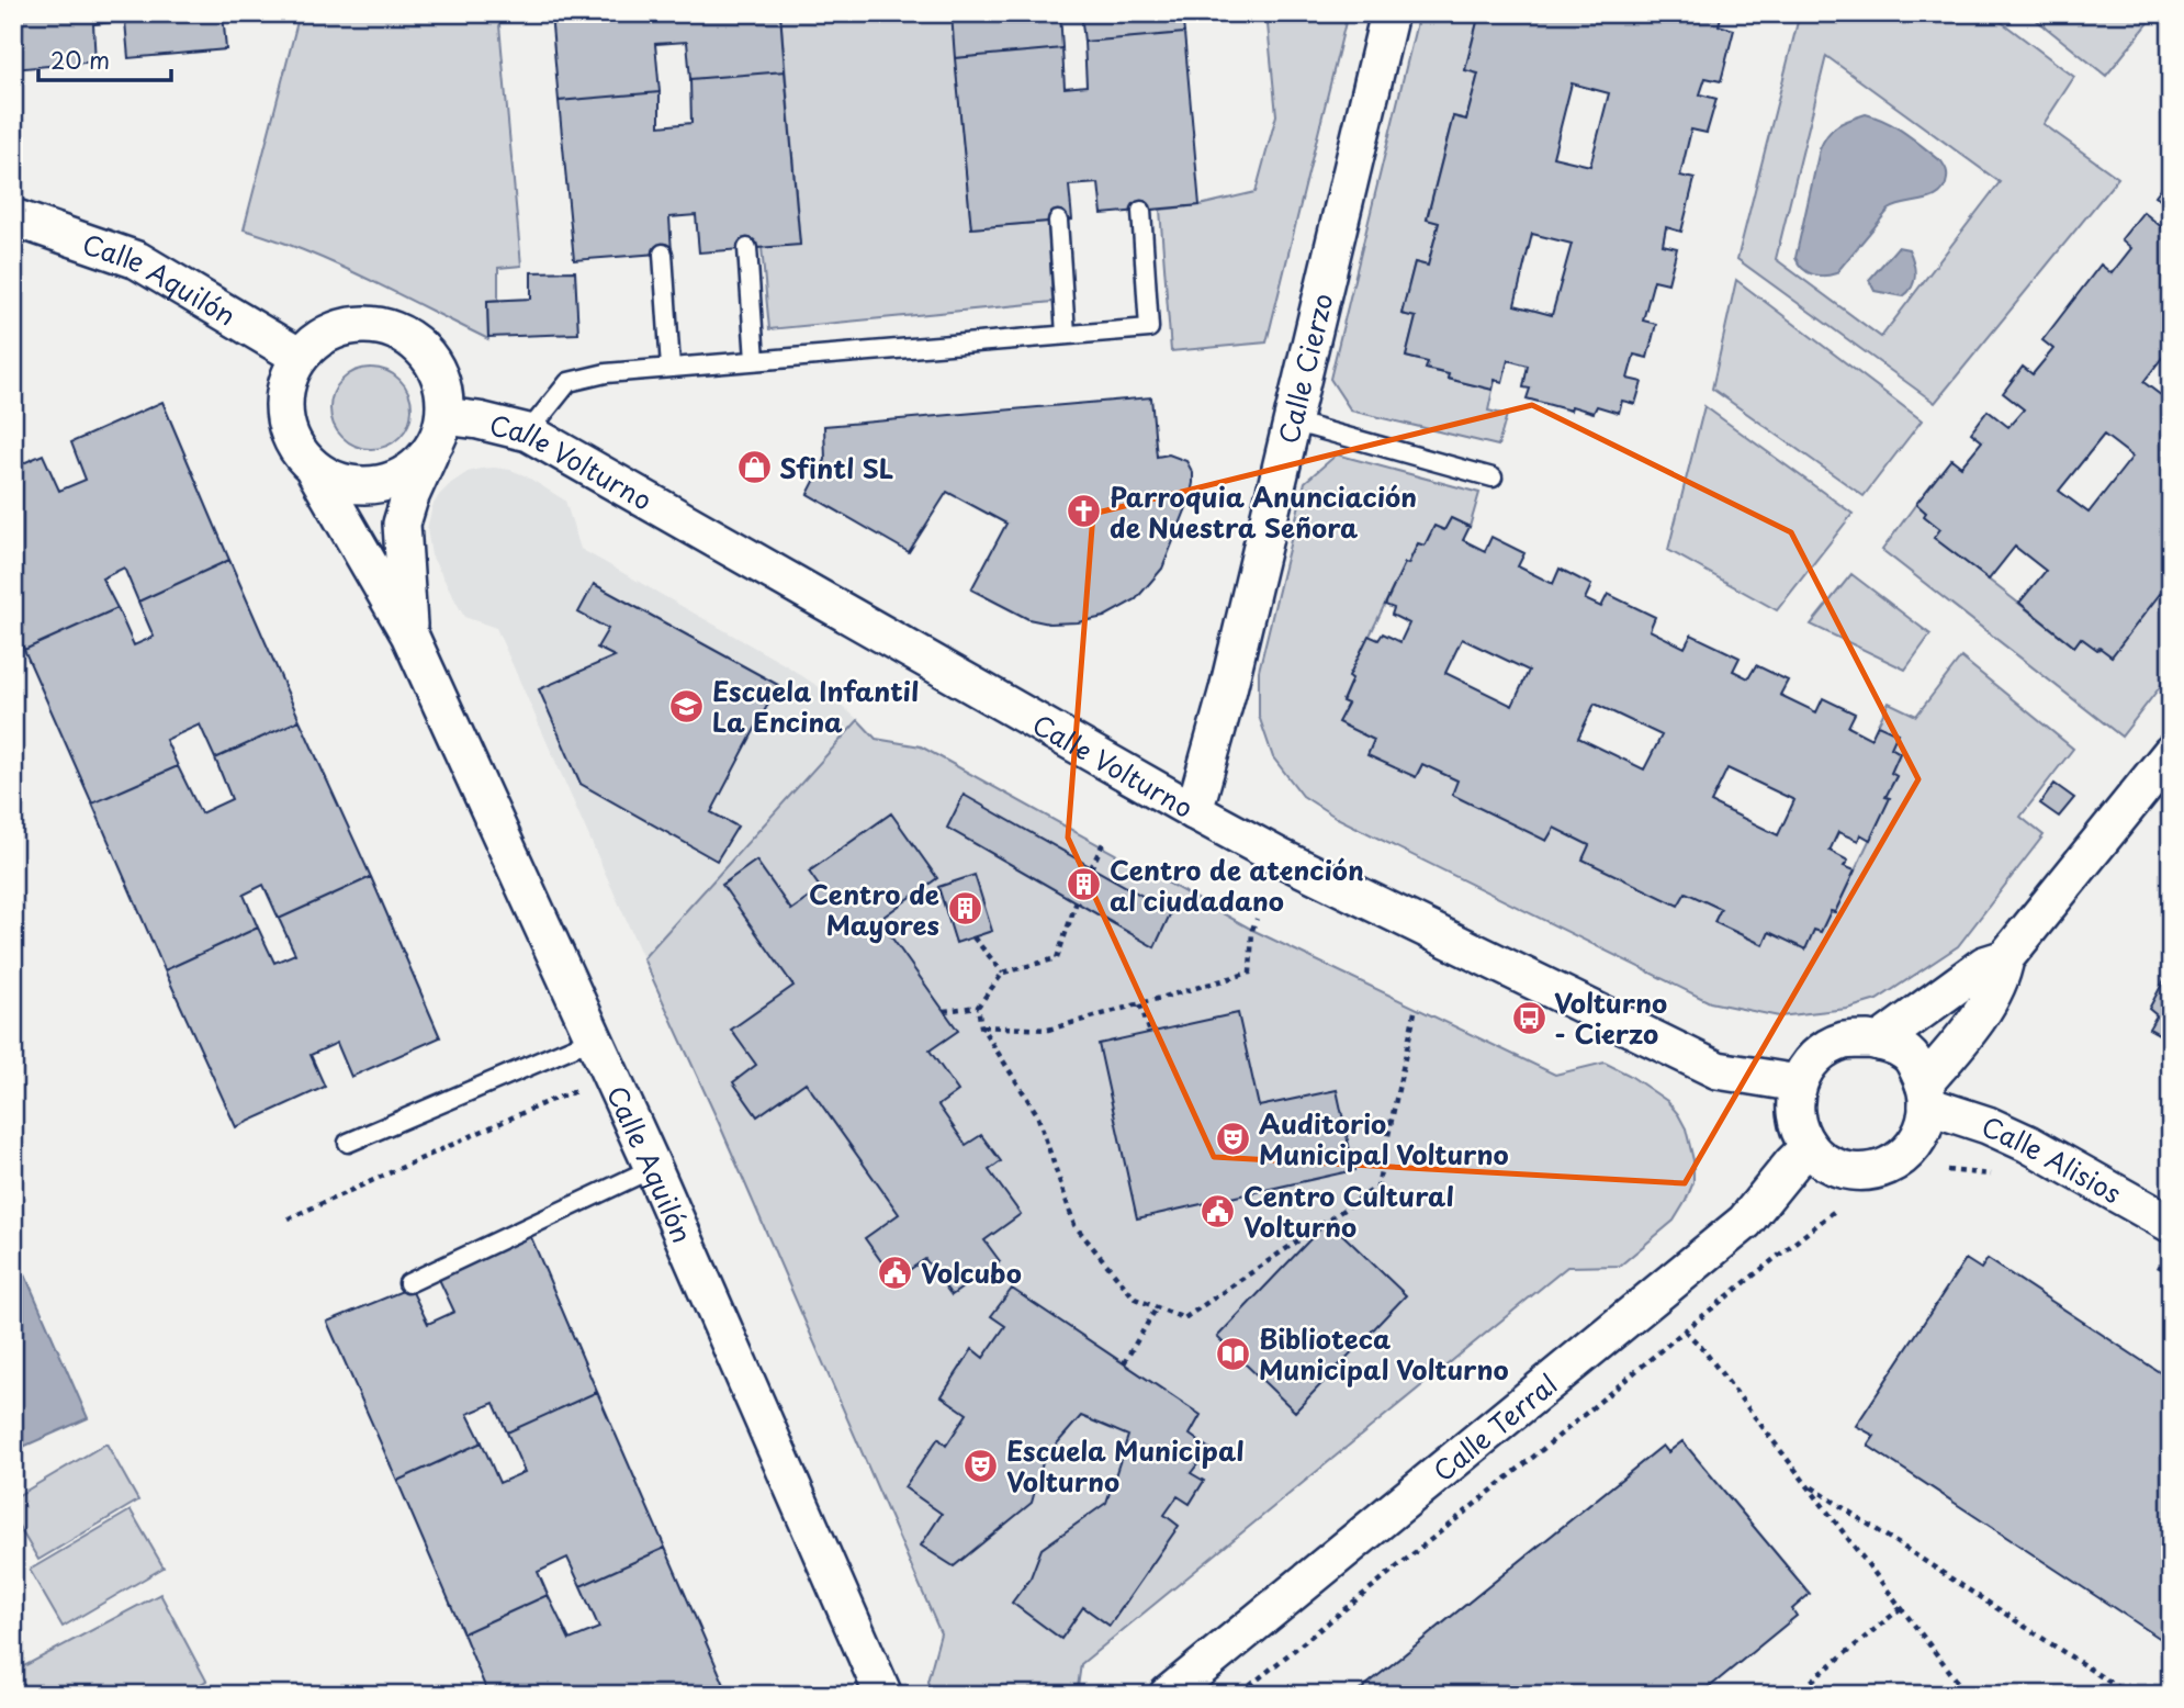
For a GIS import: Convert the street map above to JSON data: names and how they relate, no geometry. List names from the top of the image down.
{
  "streets": {
    "street": [
      "Calle Aquilón",
      "Calle Cierzo",
      "Calle Volturno",
      "Calle Alisios",
      "Calle Terral"
    ]
  },
  "crossings": [
    ["Calle Aquilón", "Calle Volturno"],
    ["Calle Cierzo", "Calle Volturno"],
    ["Calle Volturno", "Calle Alisios"],
    ["Calle Volturno", "Calle Terral"],
    ["Calle Alisios", "Calle Terral"]
  ],
  "places": {
    "shop": ["Sfintl SL"],
    "church": ["Parroquia Anunciación de Nuestra Señora"],
    "school or university": ["Escuela Infantil La Encina"],
    "building": ["Centro de atención al ciudadano", "Centro de Mayores"],
    "bus stop": ["Volturno - Cierzo"],
    "theatre": ["Auditorio Municipal Volturno", "Escuela Municipal Volturno"],
    "public building": ["Centro Cultural Volturno", "Volcubo"],
    "library": ["Biblioteca Municipal Volturno"]
  },
  "scale_bar": "20 m"
}
